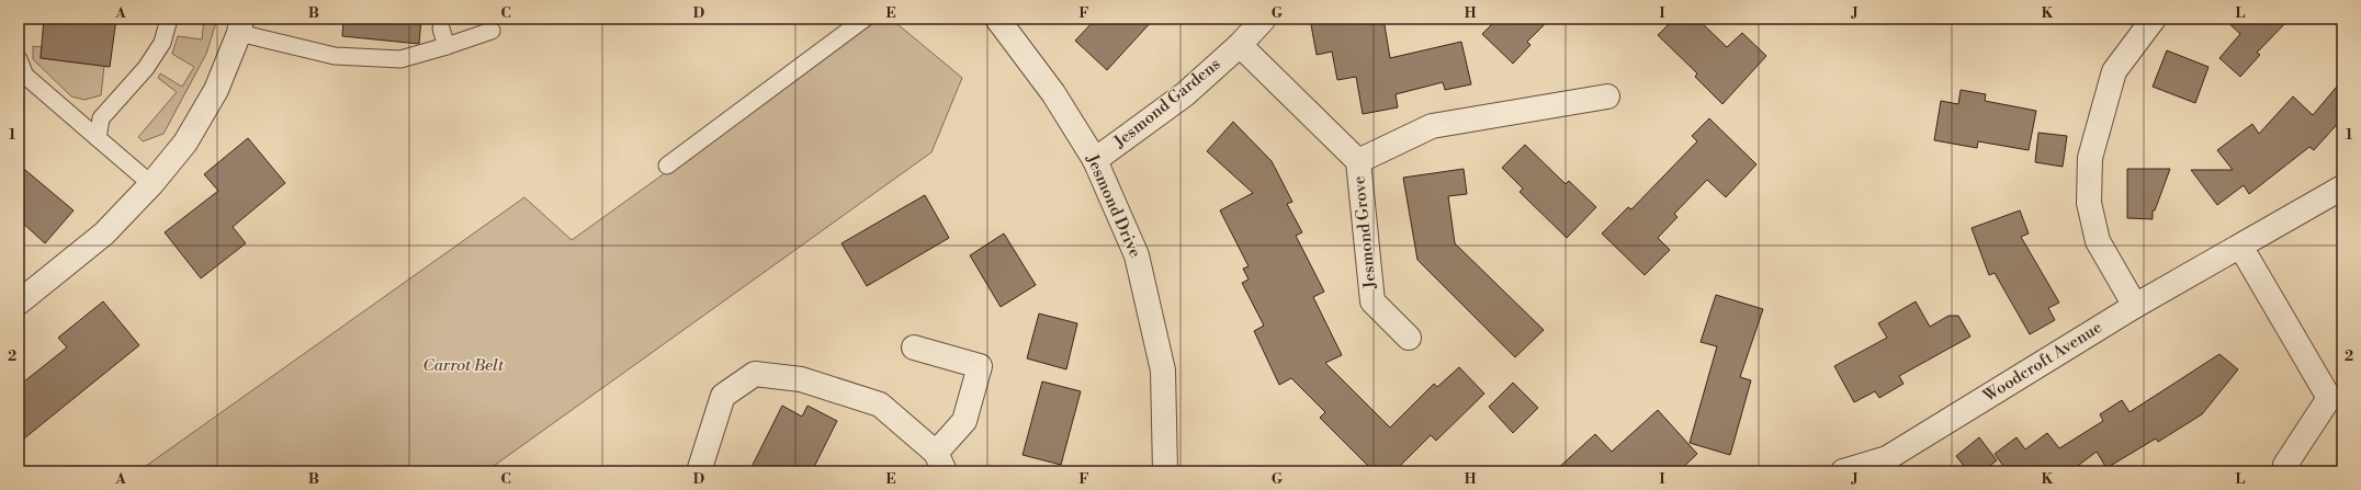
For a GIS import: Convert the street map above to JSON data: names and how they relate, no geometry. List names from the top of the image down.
{
  "streets": {
    "street": [
      "Jesmond Gardens",
      "Jesmond Drive",
      "Jesmond Grove",
      "Woodcroft Avenue"
    ]
  },
  "crossings": [
    ["Jesmond Gardens", "Jesmond Drive"]
  ],
  "parks": ["Carrot Belt"],
  "grid": {
    "columns": [
      "A",
      "B",
      "C",
      "D",
      "E",
      "F",
      "G",
      "H",
      "I",
      "J",
      "K",
      "L"
    ],
    "rows": ["1", "2"]
  }
}
